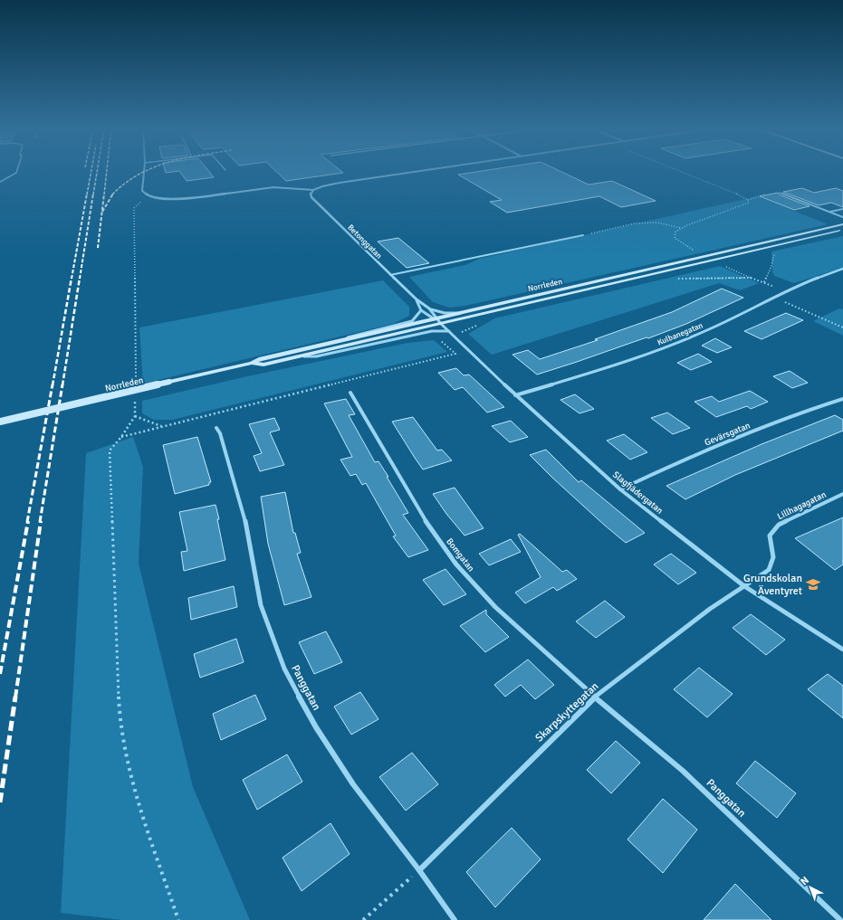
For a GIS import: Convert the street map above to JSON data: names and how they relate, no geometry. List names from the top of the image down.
{
  "streets": {
    "main road": ["Norrleden"],
    "street": [
      "Betonggatan",
      "Kulbanegatan",
      "Gevärsgatan",
      "Slagfjädergatan",
      "Lillhagagatan",
      "Bomgatan",
      "Panggatan",
      "Skarpskyttegatan"
    ]
  },
  "crossings": [
    ["Betonggatan", "Norrleden"],
    ["Betonggatan", "Slagfjädergatan"],
    ["Norrleden", "Slagfjädergatan"],
    ["Kulbanegatan", "Slagfjädergatan"],
    ["Gevärsgatan", "Slagfjädergatan"],
    ["Slagfjädergatan", "Lillhagagatan"],
    ["Slagfjädergatan", "Skarpskyttegatan"],
    ["Lillhagagatan", "Skarpskyttegatan"],
    ["Bomgatan", "Panggatan"],
    ["Bomgatan", "Skarpskyttegatan"],
    ["Panggatan", "Skarpskyttegatan"]
  ],
  "places": {
    "school or university": ["Grundskolan Äventyret"]
  },
  "north": "top left"
}
